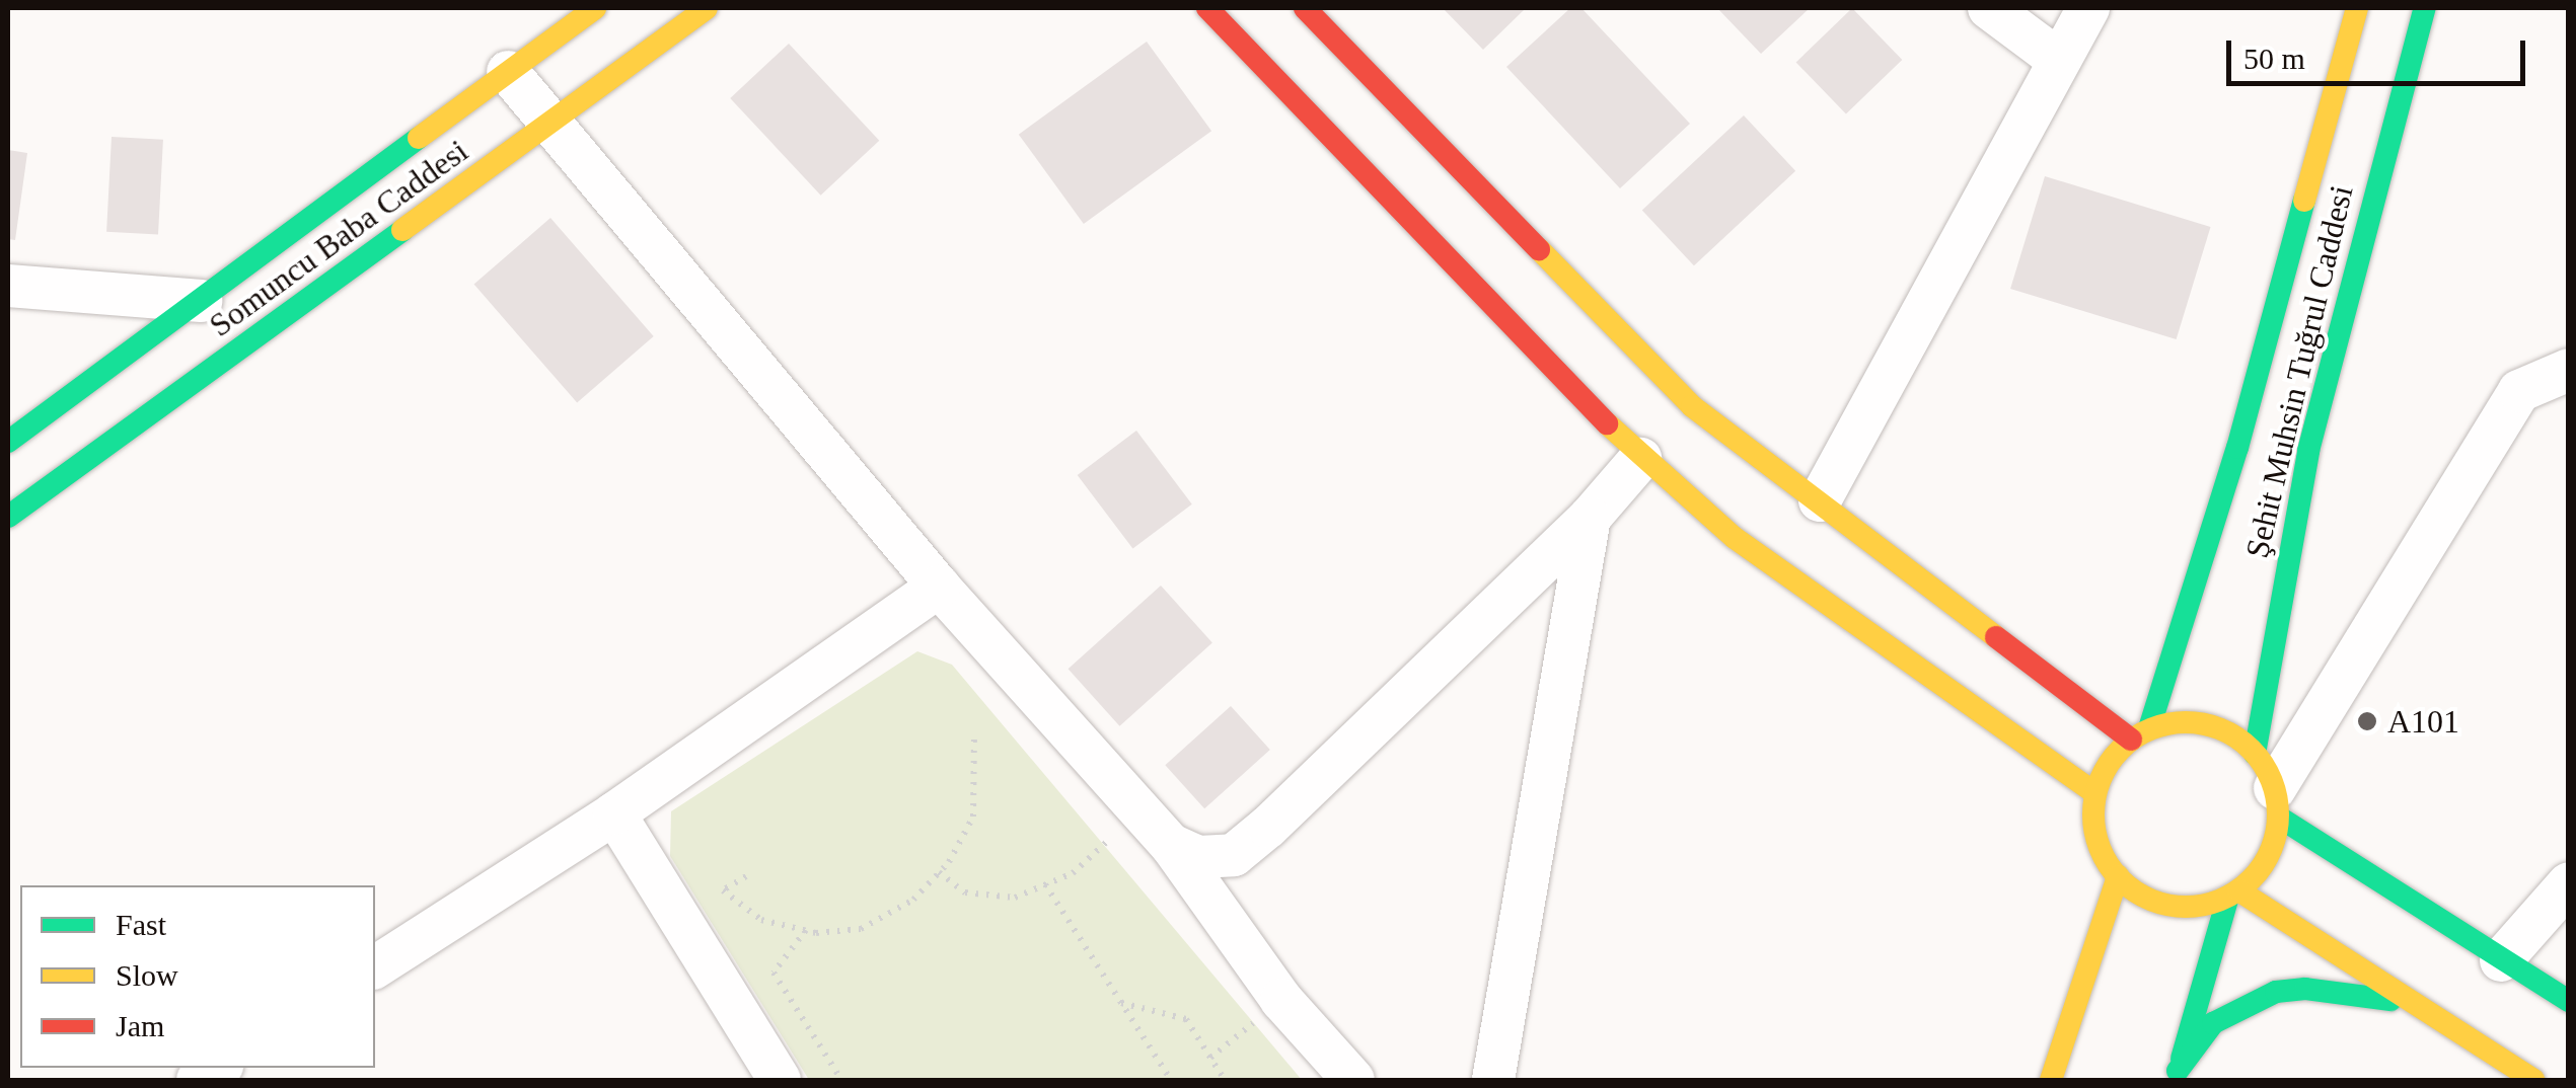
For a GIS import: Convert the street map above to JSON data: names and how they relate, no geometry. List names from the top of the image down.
{
  "streets": {
    "main road": ["Somuncu Baba Caddesi", "Şehit Muhsin Tuğrul Caddesi"]
  },
  "places": ["A101"],
  "legend": ["Fast", "Slow", "Jam"],
  "scale_bar": "50 m"
}
